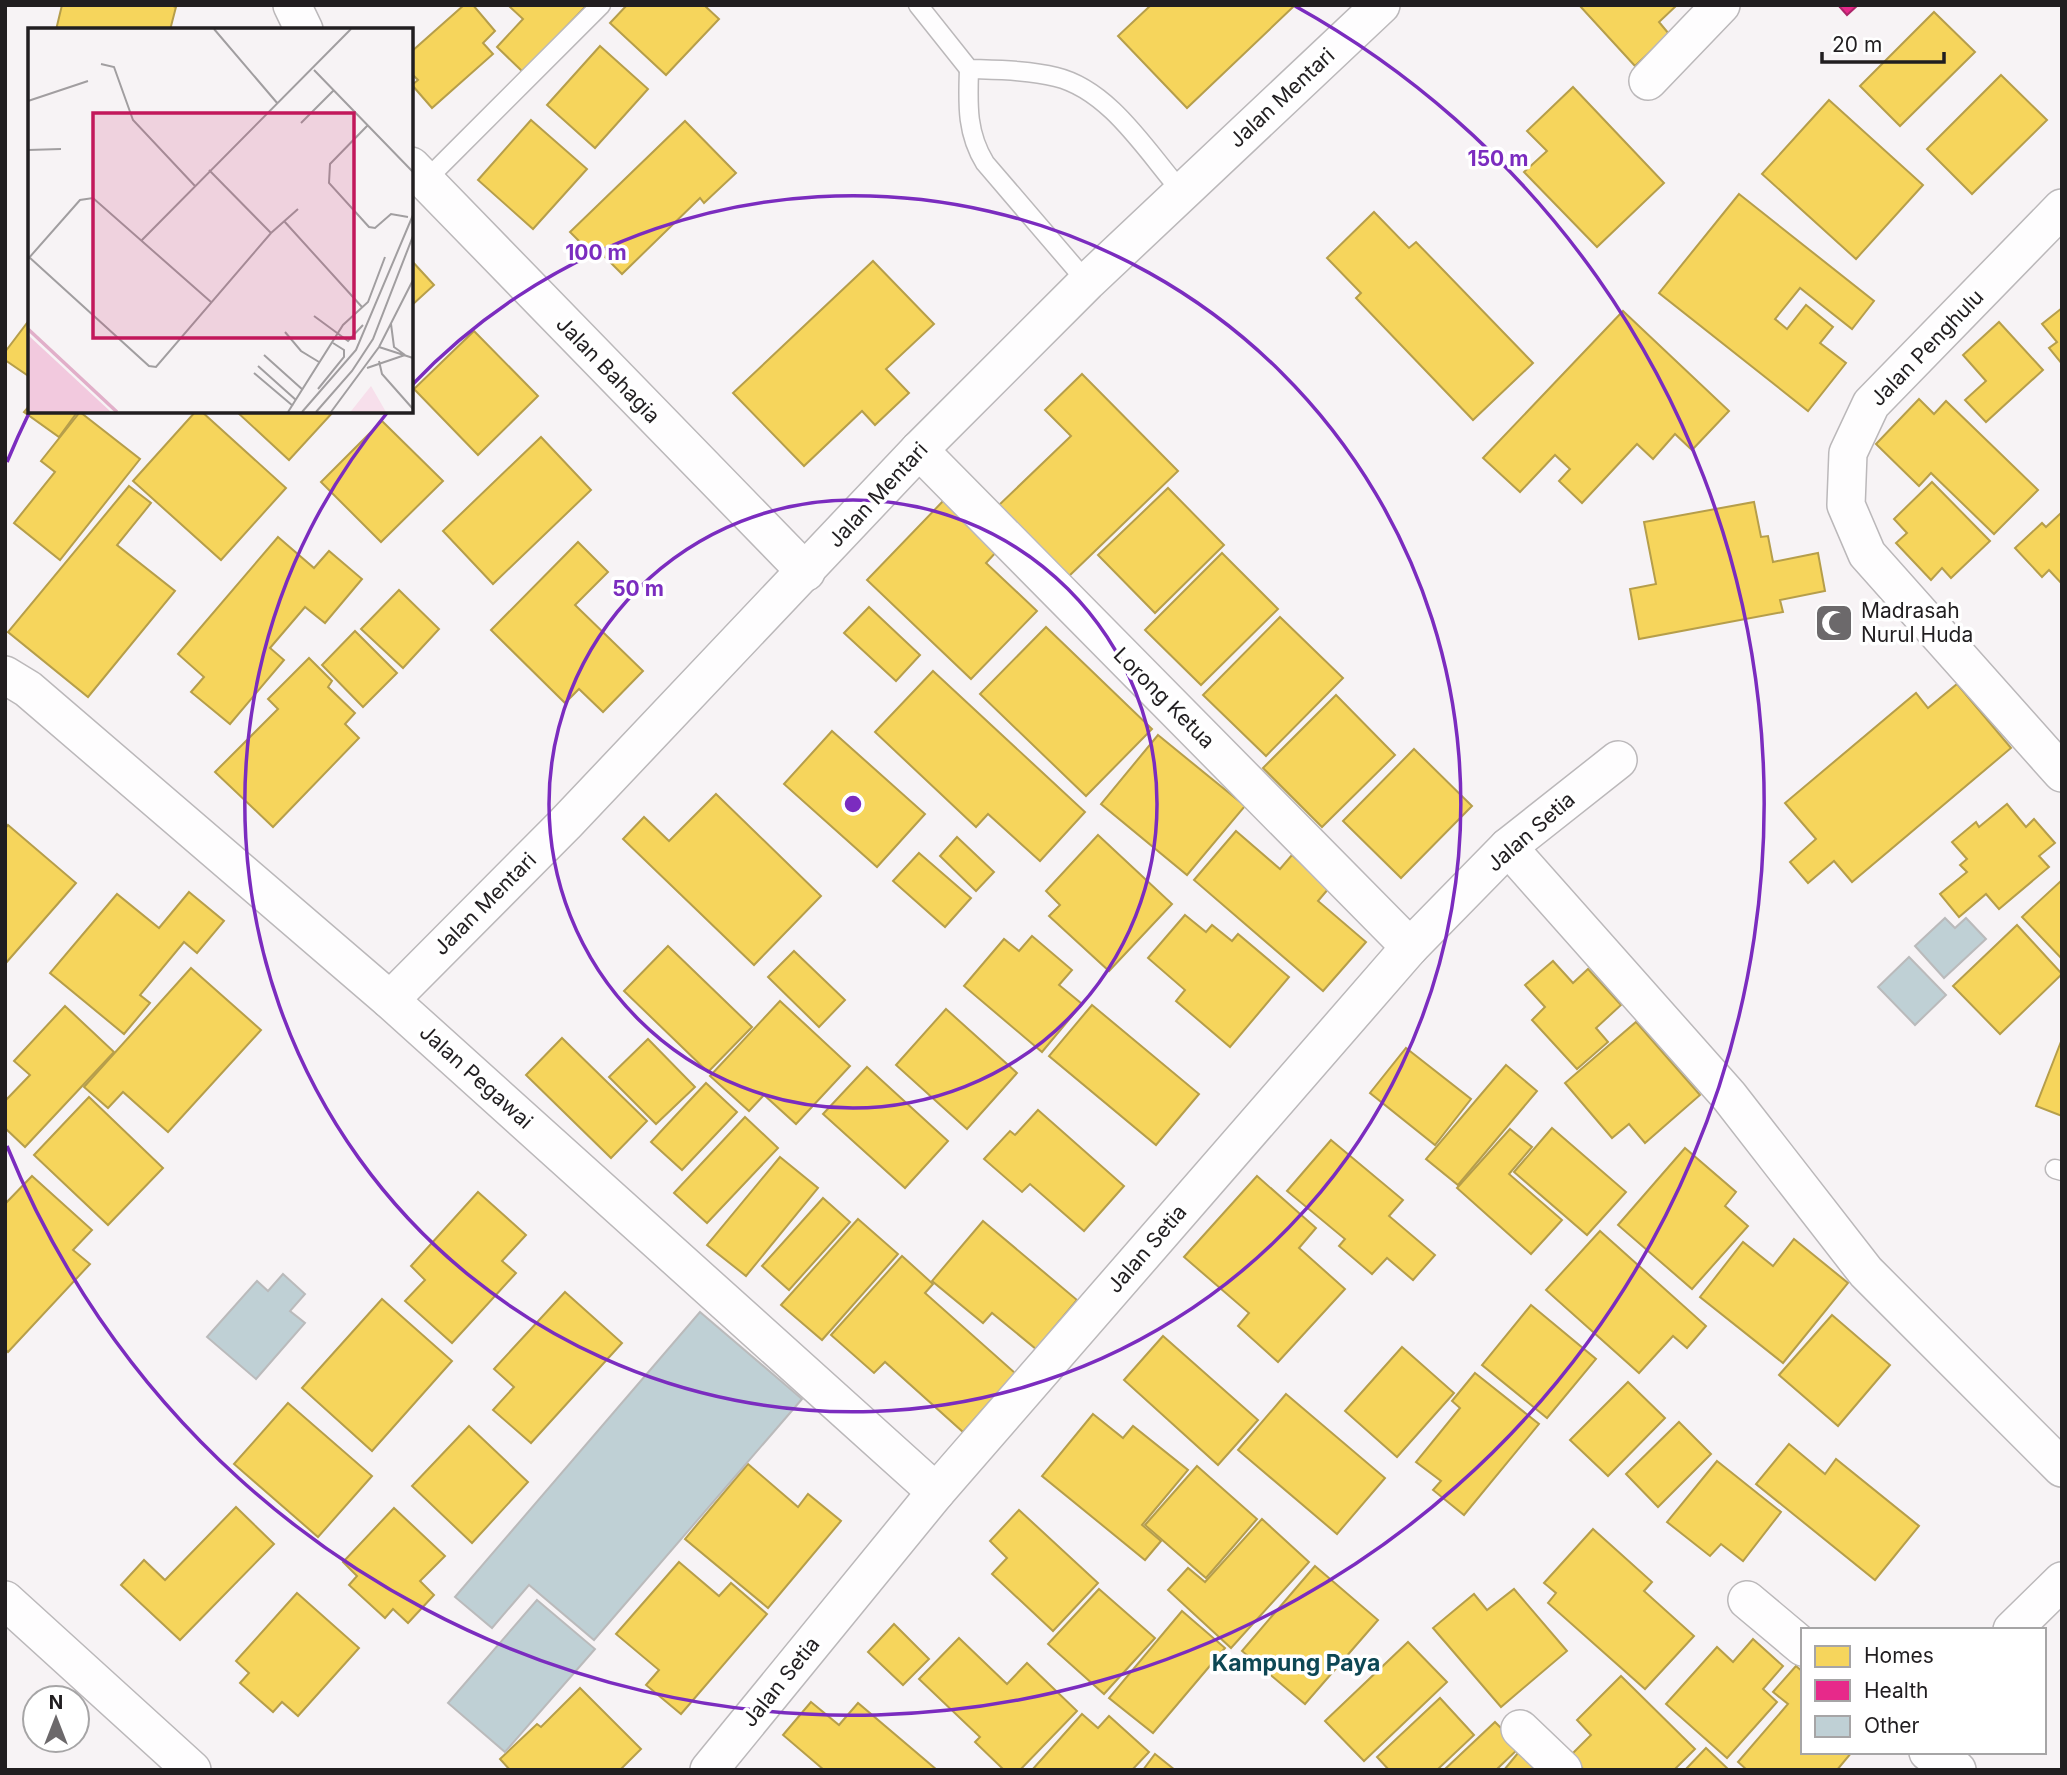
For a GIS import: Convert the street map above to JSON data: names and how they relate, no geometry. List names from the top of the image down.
{
  "streets": {
    "street": [
      "Jalan Mentari",
      "Jalan Penghulu",
      "Jalan Bahagia",
      "Lorong Ketua",
      "Jalan Setia",
      "Jalan Pegawai"
    ]
  },
  "crossings": [
    ["Jalan Mentari", "Jalan Bahagia"],
    ["Jalan Mentari", "Lorong Ketua"],
    ["Jalan Mentari", "Jalan Pegawai"],
    ["Lorong Ketua", "Jalan Setia"],
    ["Jalan Setia", "Jalan Pegawai"]
  ],
  "districts": ["Kampung Paya"],
  "places": {
    "mosque": ["Madrasah Nurul Huda"]
  },
  "legend": ["Homes", "Health", "Other"],
  "scale_bar": "20 m",
  "north": "top",
  "rings": ["150 m", "100 m", "50 m"]
}
